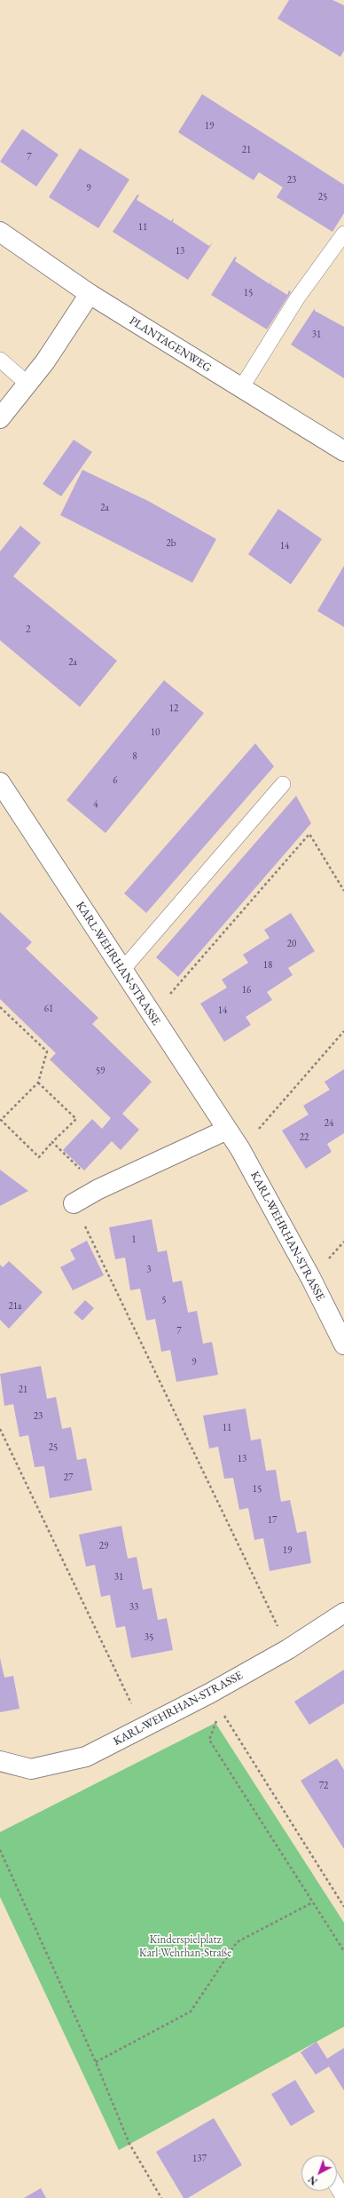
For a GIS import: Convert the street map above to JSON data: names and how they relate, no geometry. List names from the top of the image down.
{
  "streets": {
    "street": ["PLANTAGENWEG", "KARL-WEHRHAN-STRASSE"]
  },
  "parks": ["Kinderspielplatz Karl-Wehrhan-Straße"],
  "house_numbers": [
    "19",
    "21",
    "7",
    "23",
    "9",
    "25",
    "11",
    "13",
    "15",
    "31",
    "2a",
    "2b",
    "14",
    "2",
    "2a",
    "12",
    "10",
    "8",
    "6",
    "4",
    "20",
    "18",
    "16",
    "61",
    "14",
    "59",
    "24",
    "22",
    "1",
    "3",
    "5",
    "21a",
    "7",
    "9",
    "21",
    "23",
    "11",
    "25",
    "13",
    "27",
    "15",
    "17",
    "29",
    "19",
    "31",
    "33",
    "35",
    "72",
    "137"
  ],
  "north": "bottom left"
}
